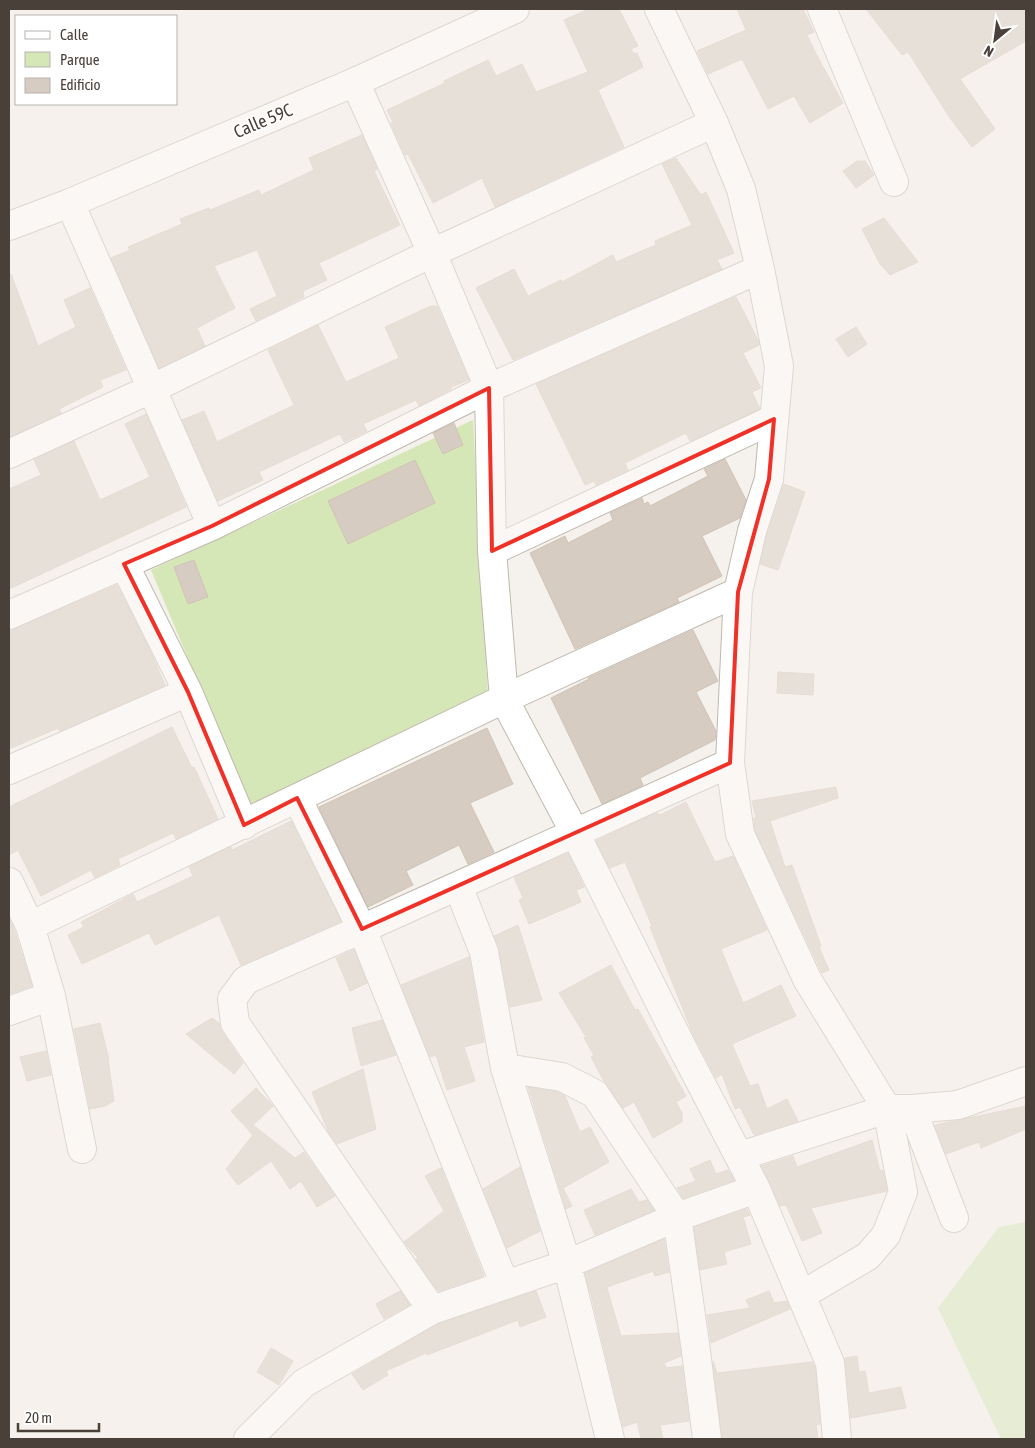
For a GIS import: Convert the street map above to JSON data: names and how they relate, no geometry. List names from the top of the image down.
{
  "streets": {
    "street": ["Calle 59C"]
  },
  "legend": ["Calle", "Parque", "Edificio"],
  "scale_bar": "20 m",
  "north": "bottom left"
}
